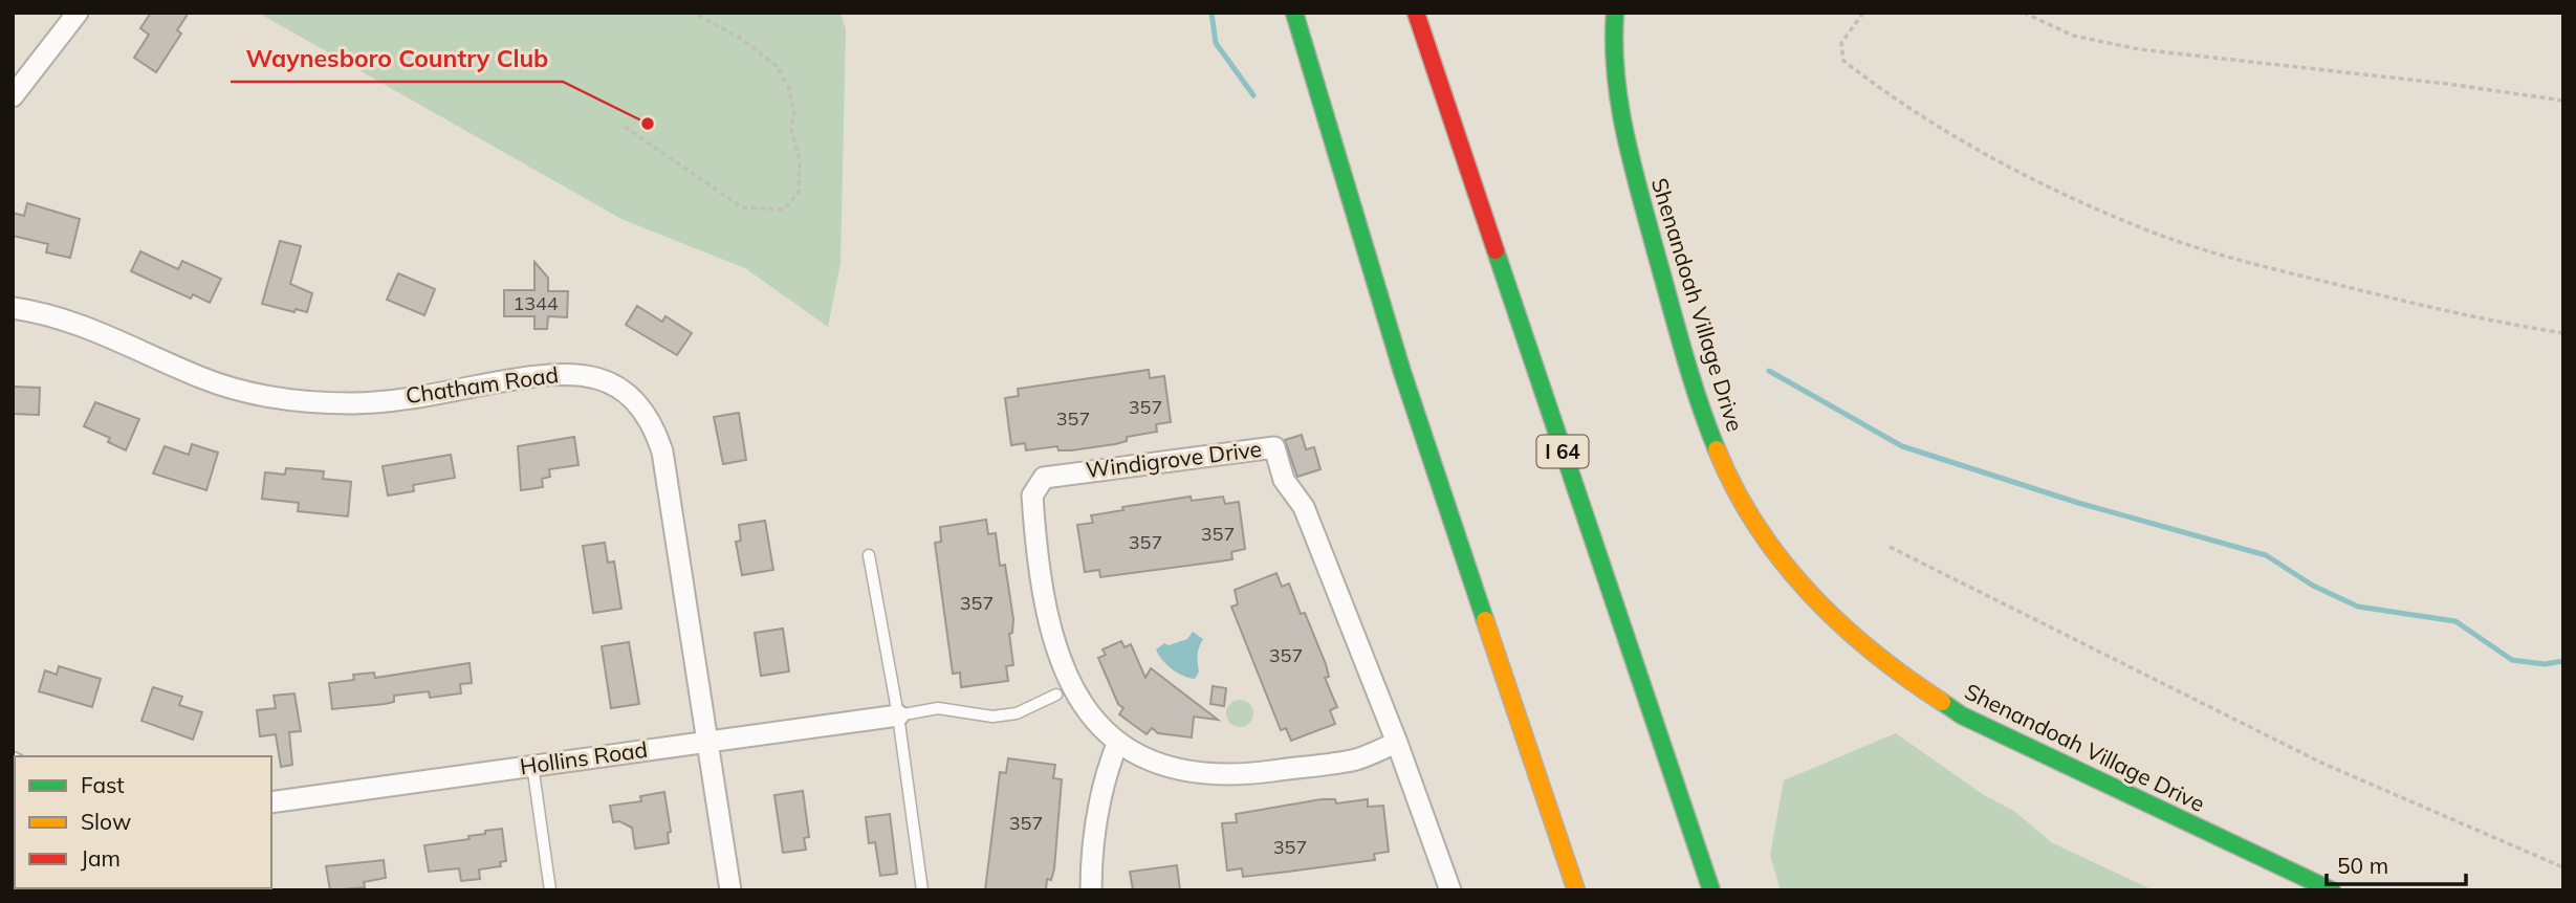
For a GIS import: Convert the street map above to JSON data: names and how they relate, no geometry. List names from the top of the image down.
{
  "streets": {
    "main road": ["Shenandoah Village Drive", "I 64"],
    "street": ["Chatham Road", "Windigrove Drive", "Hollins Road"]
  },
  "crossings": [
    ["Chatham Road", "Hollins Road"]
  ],
  "places": ["Waynesboro Country Club"],
  "house_numbers": [
    "1344",
    "357",
    "357",
    "357",
    "357",
    "357",
    "357",
    "357",
    "357"
  ],
  "legend": ["Fast", "Slow", "Jam"],
  "scale_bar": "50 m"
}
